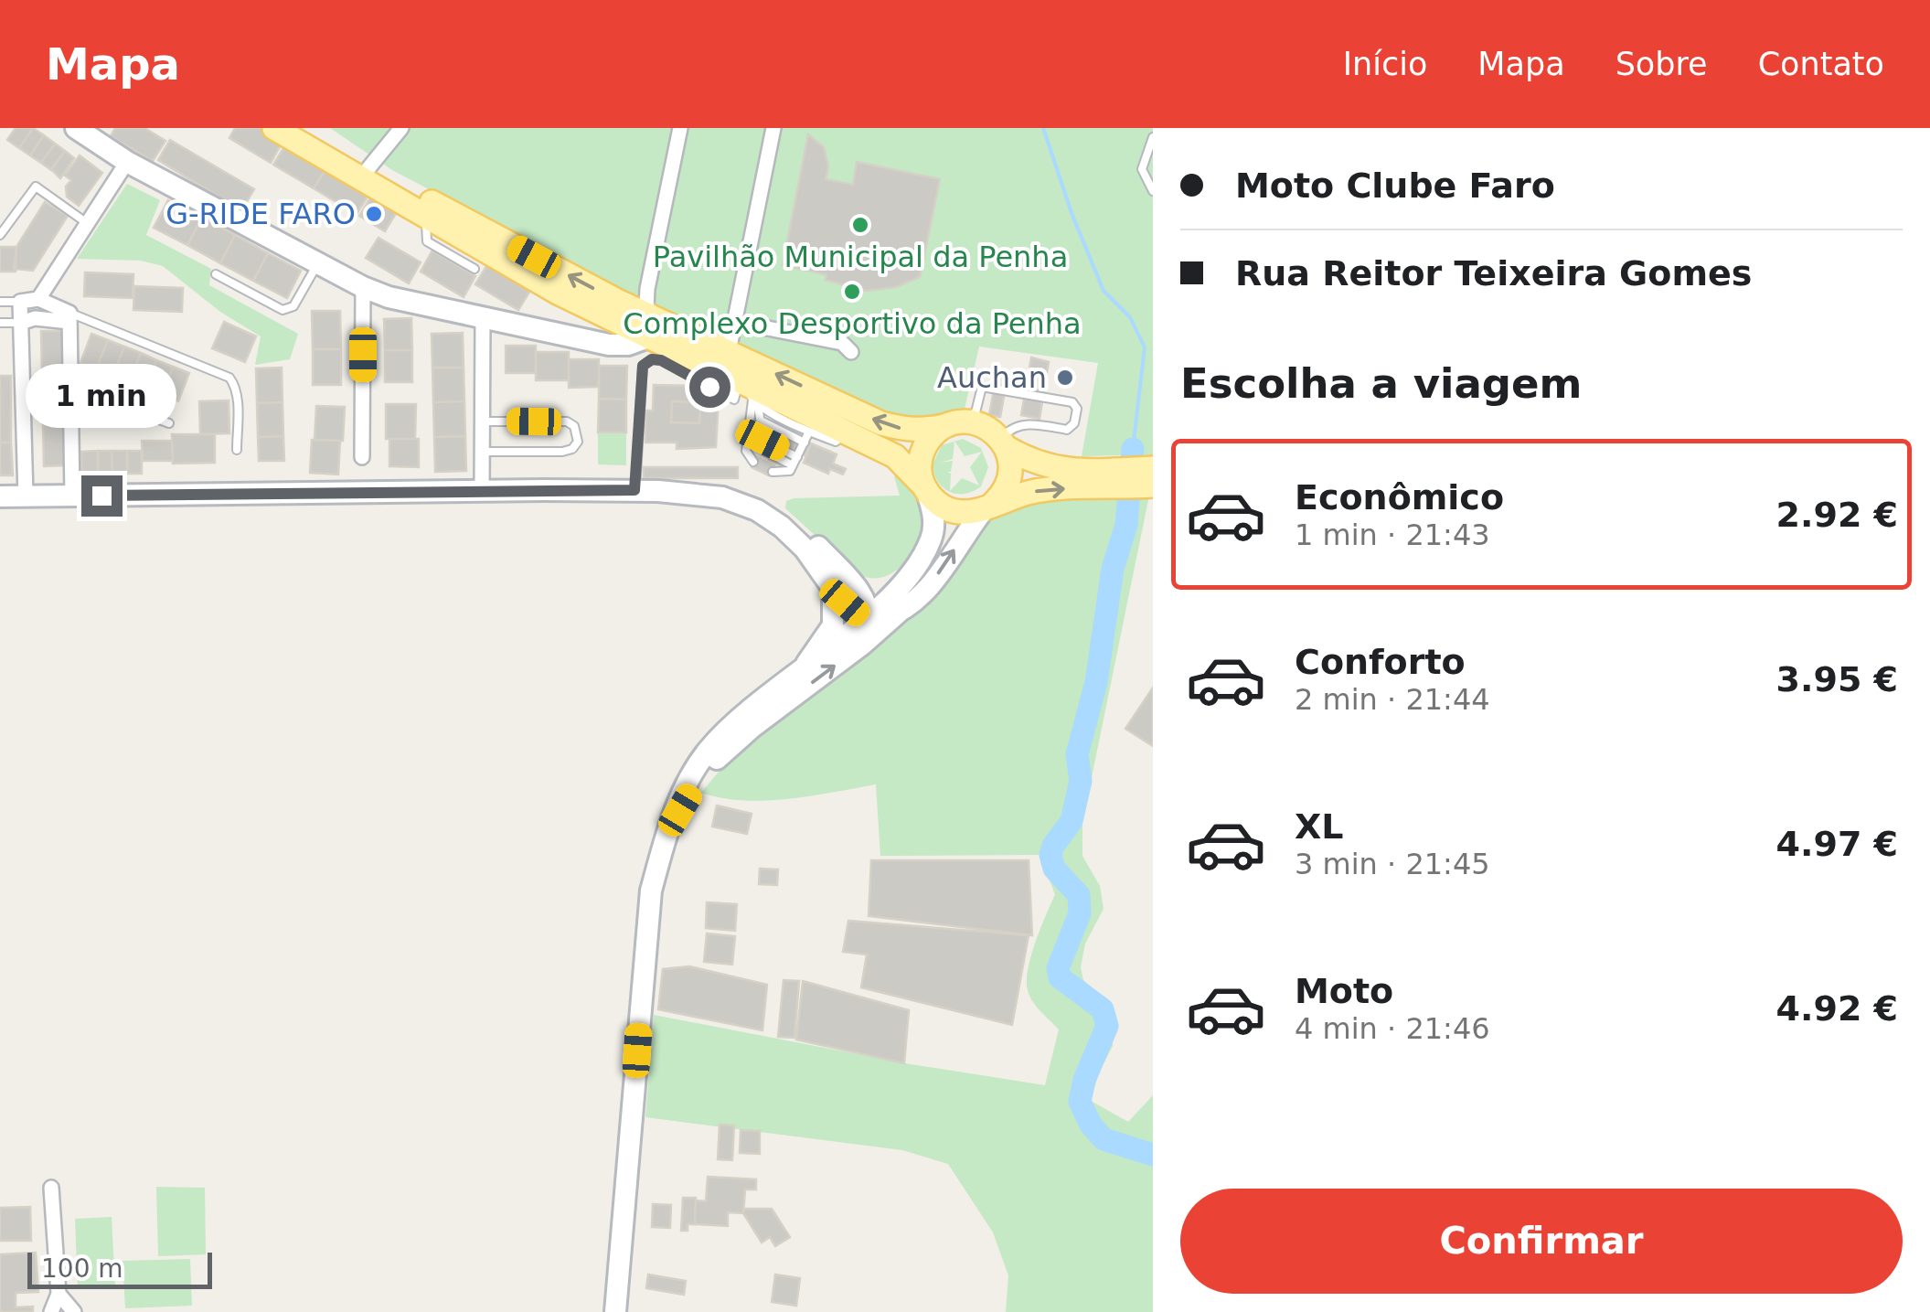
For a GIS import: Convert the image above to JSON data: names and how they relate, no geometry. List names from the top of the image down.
{
  "places": [
    "G-RIDE FARO",
    "Pavilhão Municipal da Penha",
    "Complexo Desportivo da Penha",
    "Auchan"
  ],
  "scale_bar": "100 m",
  "page": {
    "header": "Mapa",
    "nav": [
      "Início",
      "Mapa",
      "Sobre",
      "Contato"
    ],
    "banner": ["Moto Clube Faro", "Rua Reitor Teixeira Gomes"],
    "heading": "Escolha a viagem",
    "bubble": "1 min",
    "list": [
      {
        "name": "Econômico",
        "note": "1 min · 21:43",
        "value": "2.92 €"
      },
      {
        "name": "Conforto",
        "note": "2 min · 21:44",
        "value": "3.95 €"
      },
      {
        "name": "XL",
        "note": "3 min · 21:45",
        "value": "4.97 €"
      },
      {
        "name": "Moto",
        "note": "4 min · 21:46",
        "value": "4.92 €"
      }
    ],
    "buttons": "Confirmar",
    "scale": "100 m"
  }
}
